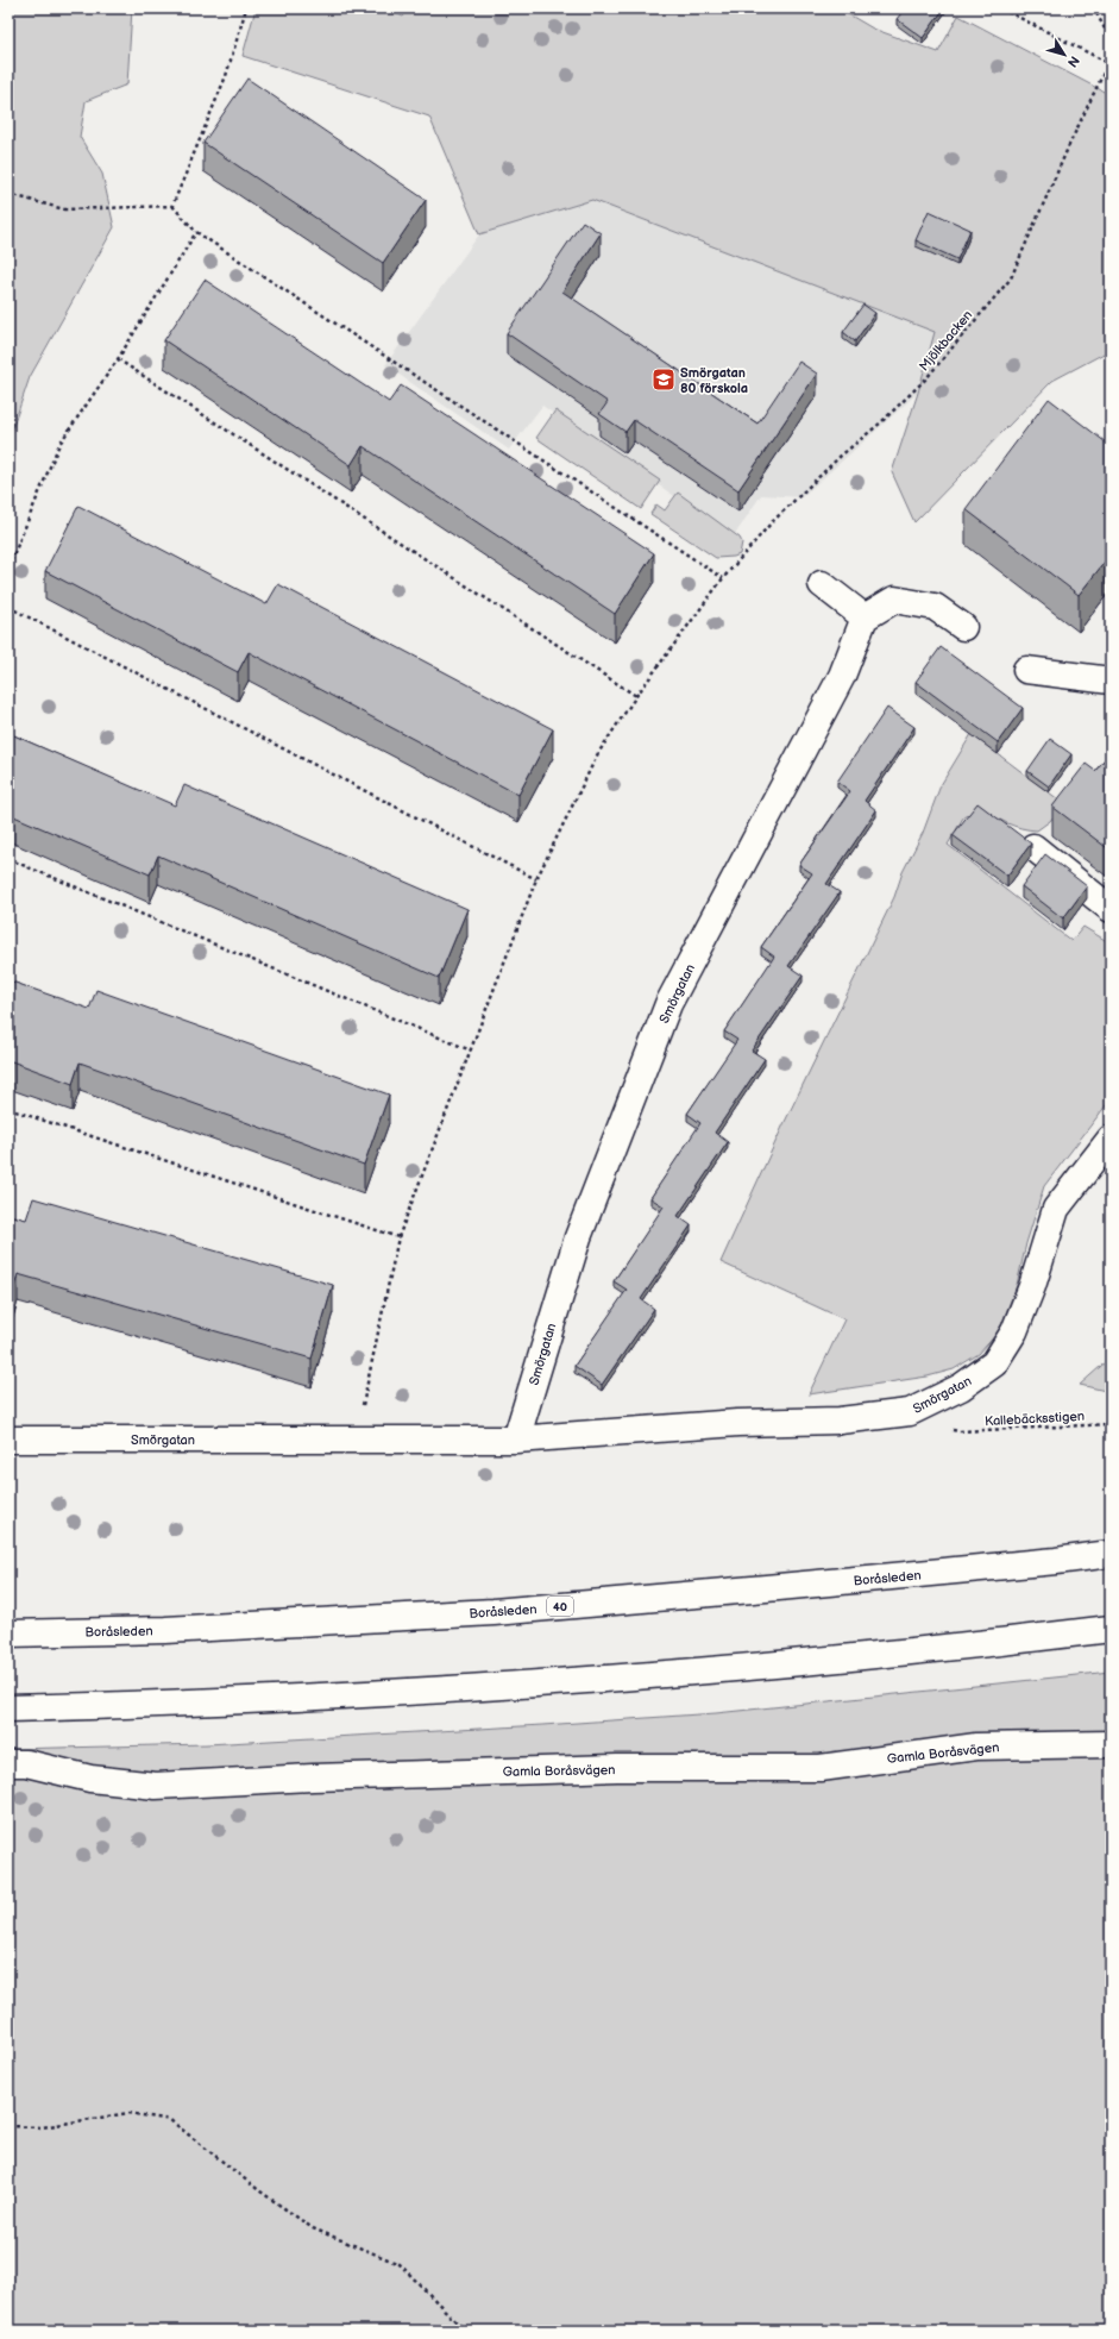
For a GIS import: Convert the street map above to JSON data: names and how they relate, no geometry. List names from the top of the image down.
{
  "streets": {
    "main road": [
      "Smörgatan",
      "Boråsleden",
      "40",
      "Gamla Boråsvägen"
    ],
    "path": ["Mjölkbacken", "Kallebäcksstigen"]
  },
  "crossings": [
    ["Mjölkbacken", "Smörgatan"]
  ],
  "places": {
    "school or university": ["Smörgatan 80 förskola"]
  },
  "north": "bottom right"
}
